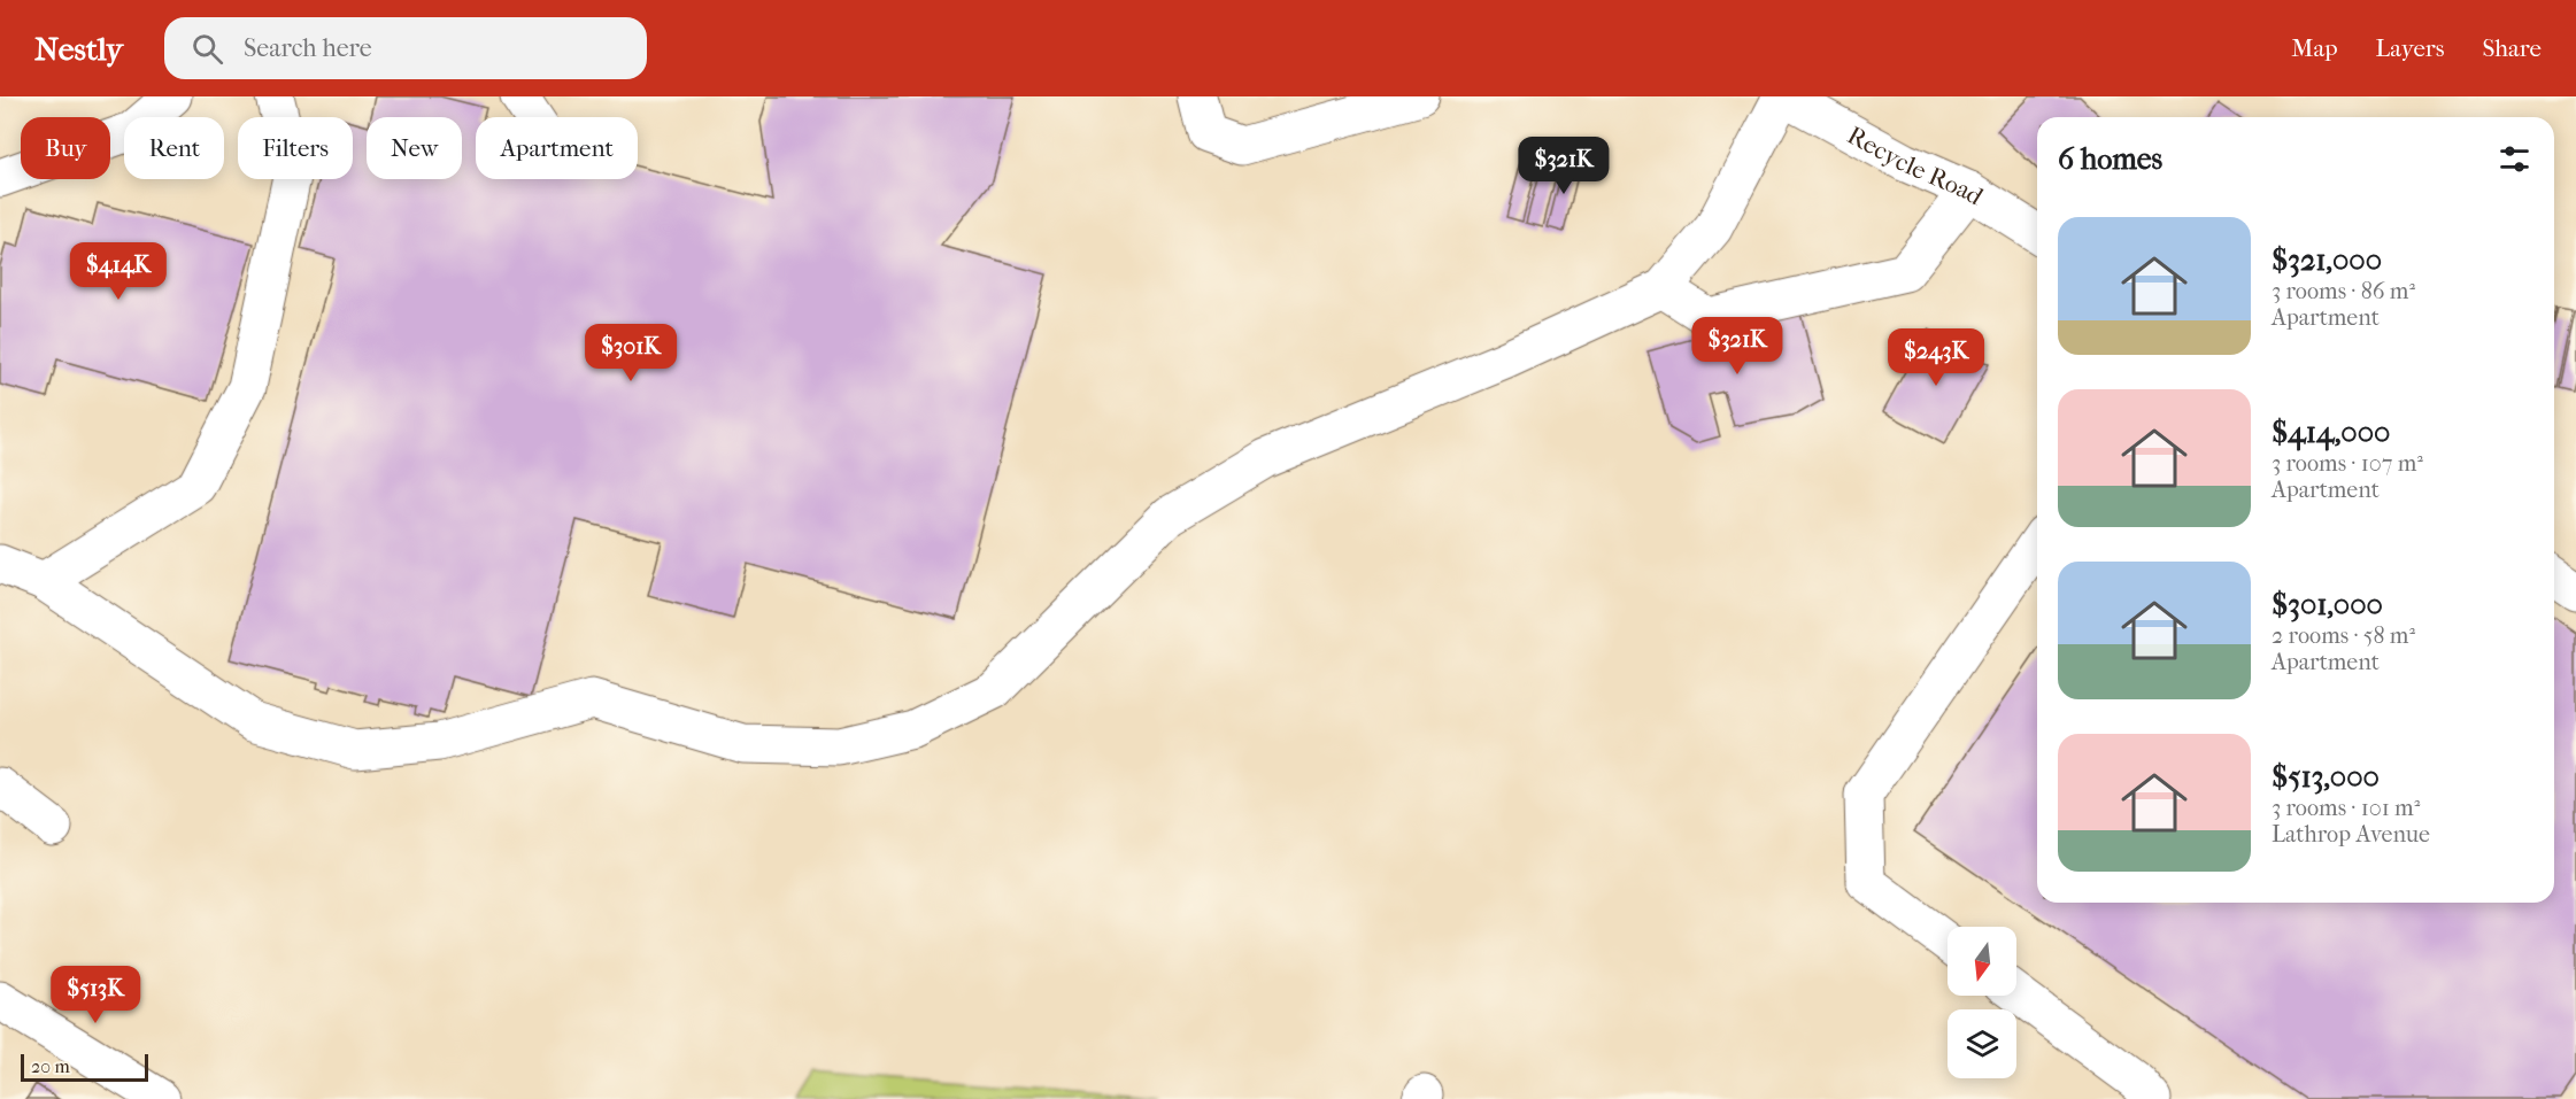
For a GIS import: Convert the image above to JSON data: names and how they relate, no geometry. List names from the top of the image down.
{
  "streets": {
    "street": ["Recycle Road"]
  },
  "scale_bar": "20 m",
  "north": "bottom",
  "page": {
    "header": "Nestly",
    "search": "Search here",
    "nav": ["Map", "Layers", "Share"],
    "chip": [
      "Buy",
      "Rent",
      "Filters",
      "New",
      "Apartment"
    ],
    "heading": "6 homes",
    "price": [
      "$321K",
      "$414K",
      "$321K",
      "$301K",
      "$243K",
      "$513K"
    ],
    "list": [
      {
        "name": "$321,000",
        "note": "3 rooms · 86 m² · Apartment"
      },
      {
        "name": "$414,000",
        "note": "3 rooms · 107 m² · Apartment"
      },
      {
        "name": "$301,000",
        "note": "2 rooms · 58 m² · Apartment"
      },
      {
        "name": "$513,000",
        "note": "3 rooms · 101 m² · Lathrop Avenue"
      }
    ],
    "scale": "20 m"
  }
}
